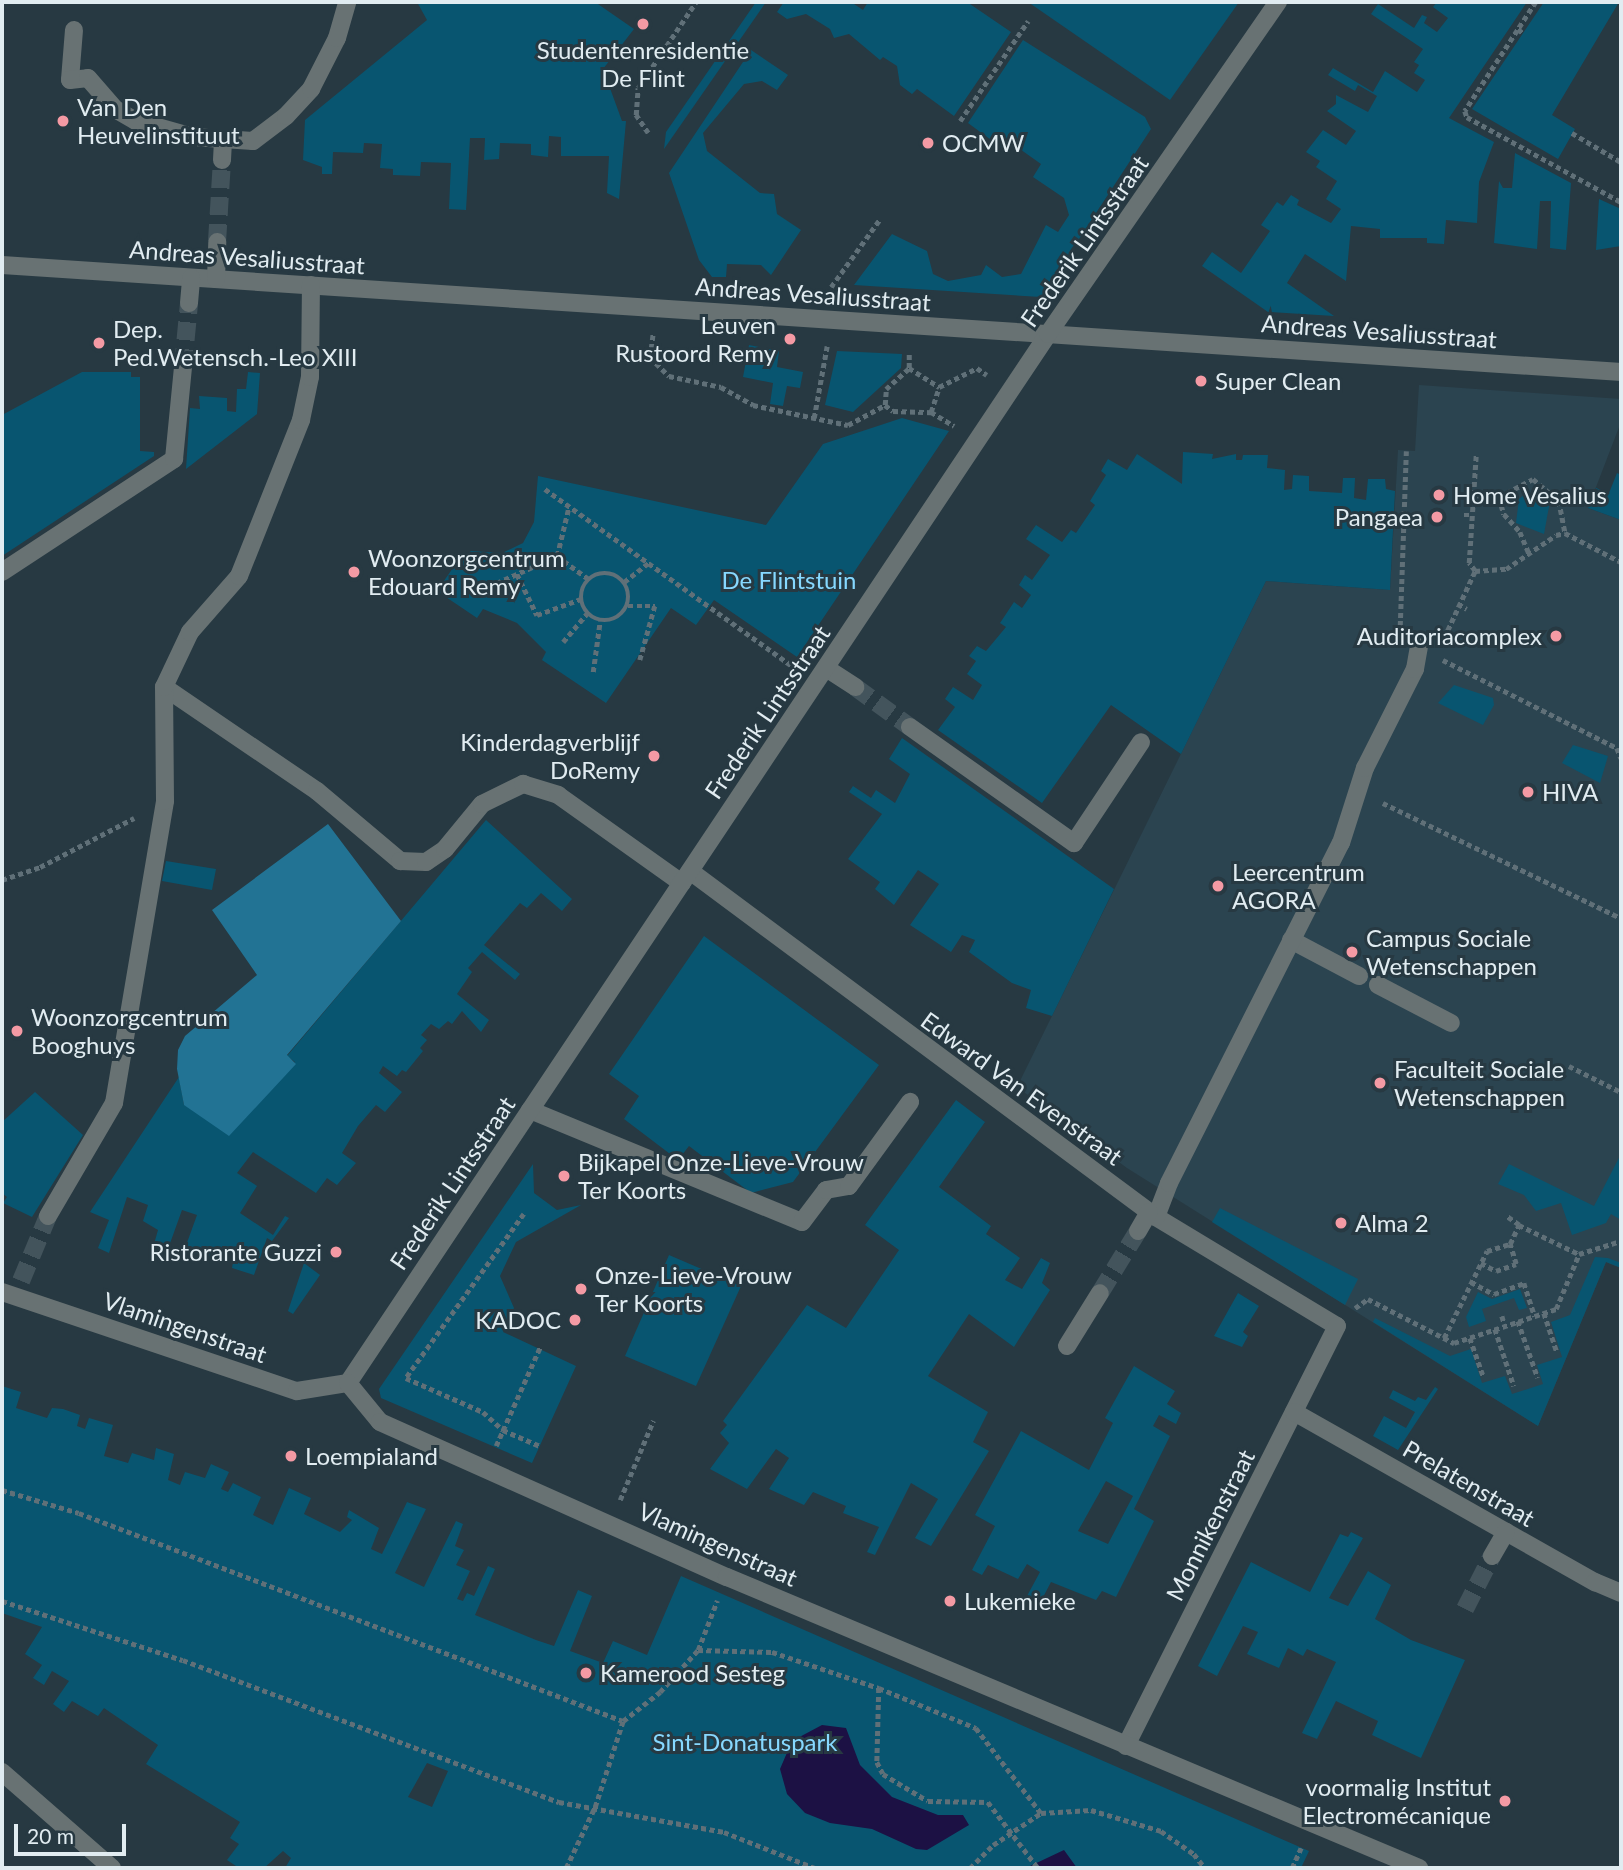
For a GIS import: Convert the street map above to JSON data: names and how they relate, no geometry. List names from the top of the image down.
{
  "streets": {
    "street": [
      "Frederik Lintsstraat",
      "Andreas Vesaliusstraat",
      "Edward Van Evenstraat",
      "Vlamingenstraat",
      "Prelatenstraat",
      "Monnikenstraat"
    ]
  },
  "crossings": [
    ["Frederik Lintsstraat", "Andreas Vesaliusstraat"],
    ["Frederik Lintsstraat", "Edward Van Evenstraat"],
    ["Frederik Lintsstraat", "Vlamingenstraat"],
    ["Edward Van Evenstraat", "Monnikenstraat"],
    ["Vlamingenstraat", "Monnikenstraat"],
    ["Prelatenstraat", "Monnikenstraat"]
  ],
  "parks": ["De Flintstuin", "Sint-Donatuspark"],
  "places": [
    "Studentenresidentie De Flint",
    "Van Den Heuvelinstituut",
    "OCMW",
    "Leuven Rustoord Remy",
    "Dep. Ped.Wetensch.-Leo XIII",
    "Super Clean",
    "Home Vesalius",
    "Pangaea",
    "Woonzorgcentrum Edouard Remy",
    "Auditoriacomplex",
    "Kinderdagverblijf DoRemy",
    "HIVA",
    "Leercentrum AGORA",
    "Campus Sociale Wetenschappen",
    "Woonzorgcentrum Booghuys",
    "Faculteit Sociale Wetenschappen",
    "Bijkapel Onze-Lieve-Vrouw Ter Koorts",
    "Alma 2",
    "Ristorante Guzzi",
    "Onze-Lieve-Vrouw Ter Koorts",
    "KADOC",
    "Loempialand",
    "Lukemieke",
    "Kamerood Sesteg",
    "voormalig Institut Electromécanique"
  ],
  "scale_bar": "20 m"
}
